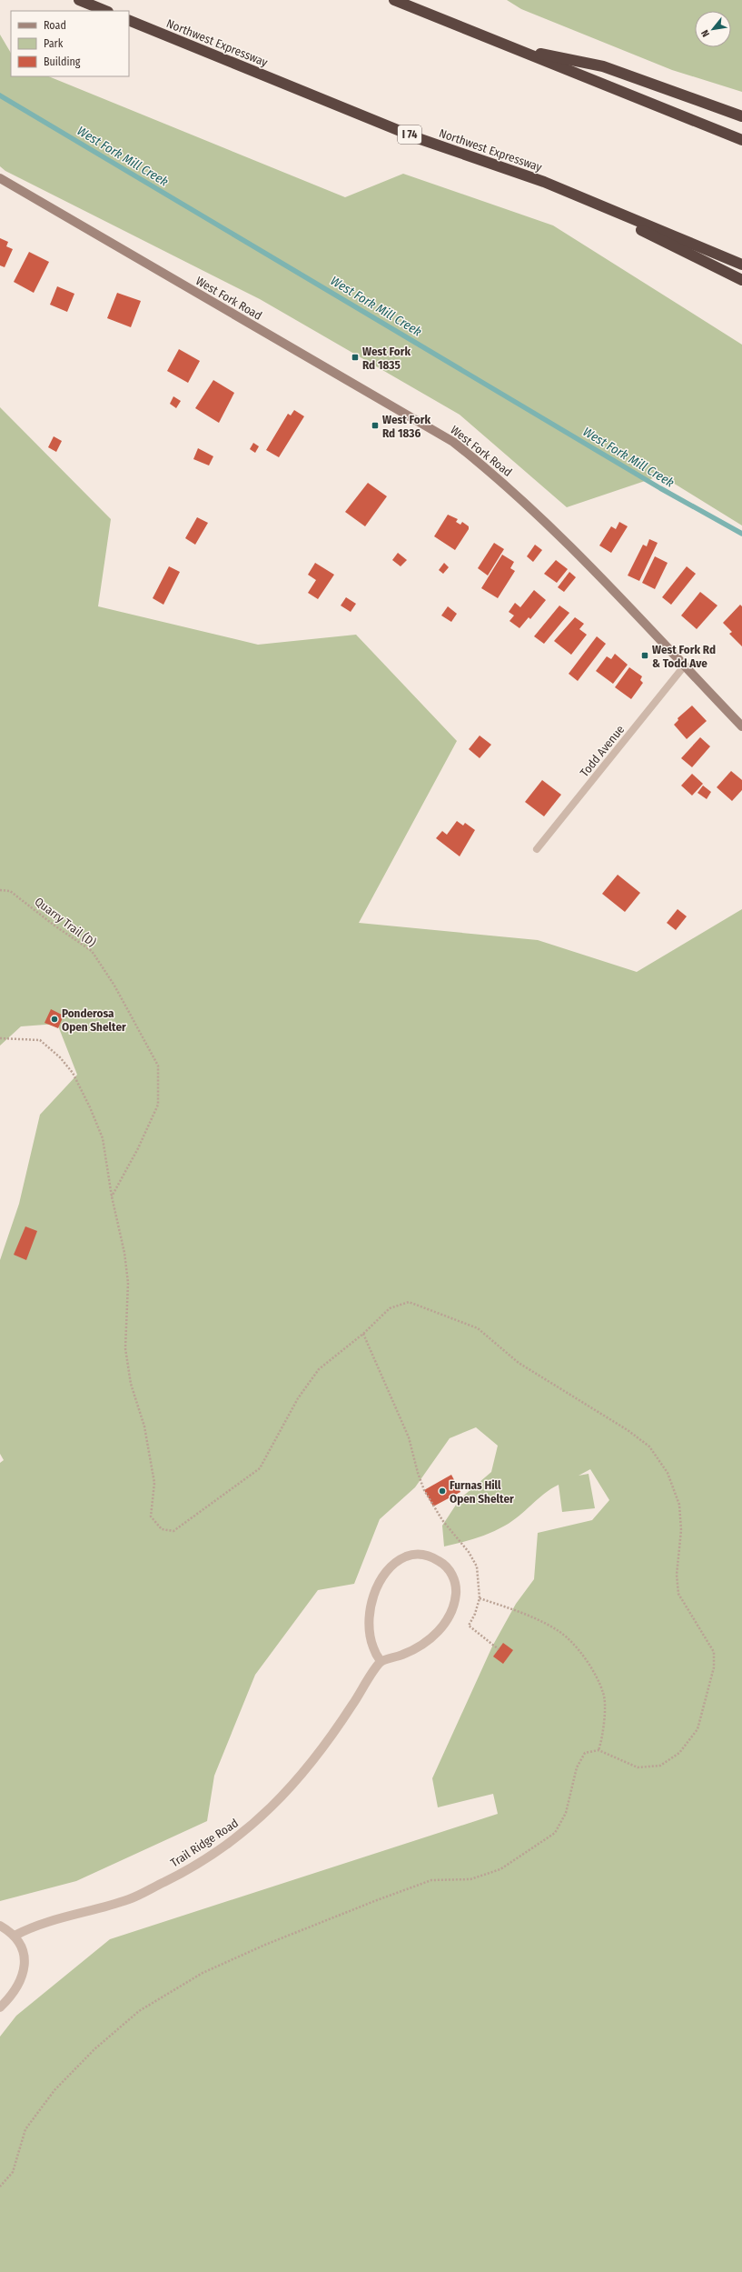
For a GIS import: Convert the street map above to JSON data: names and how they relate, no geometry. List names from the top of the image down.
{
  "streets": {
    "highway": ["Northwest Expressway", "I 74"],
    "street": ["West Fork Road", "Trail Ridge Road"],
    "lane": ["Todd Avenue"],
    "path": ["Quarry Trail (D)"]
  },
  "crossings": [
    ["West Fork Road", "Todd Avenue"]
  ],
  "water": ["West Fork Mill Creek"],
  "places": {
    "transit": ["West Fork Rd 1835", "West Fork Rd 1836", "West Fork Rd & Todd Ave"],
    "other": ["Ponderosa Open Shelter", "Furnas Hill Open Shelter"]
  },
  "legend": ["Road", "Park", "Building"],
  "north": "bottom left"
}
